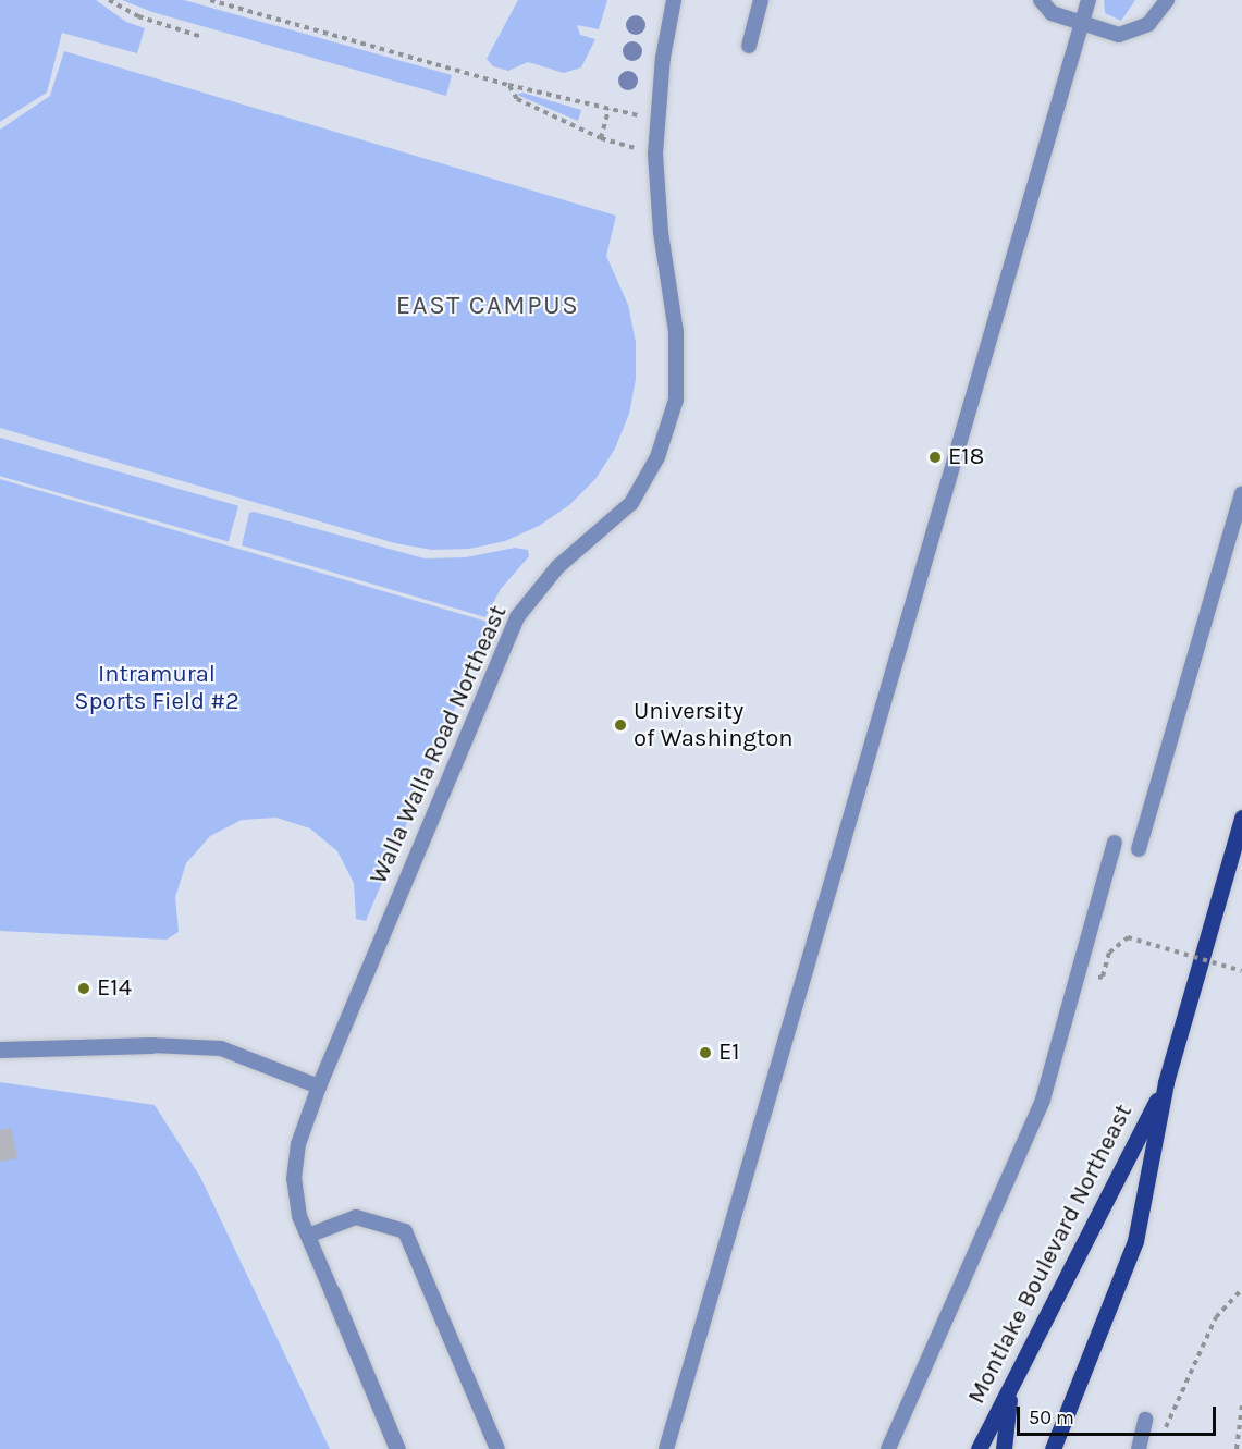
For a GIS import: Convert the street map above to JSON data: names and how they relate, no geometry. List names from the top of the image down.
{
  "streets": {
    "main road": ["Montlake Boulevard Northeast"],
    "street": ["Walla Walla Road Northeast"]
  },
  "districts": ["EAST CAMPUS"],
  "parks": ["Intramural Sports Field #2"],
  "places": [
    "E18",
    "University of Washington",
    "E14",
    "E1"
  ],
  "scale_bar": "50 m"
}
